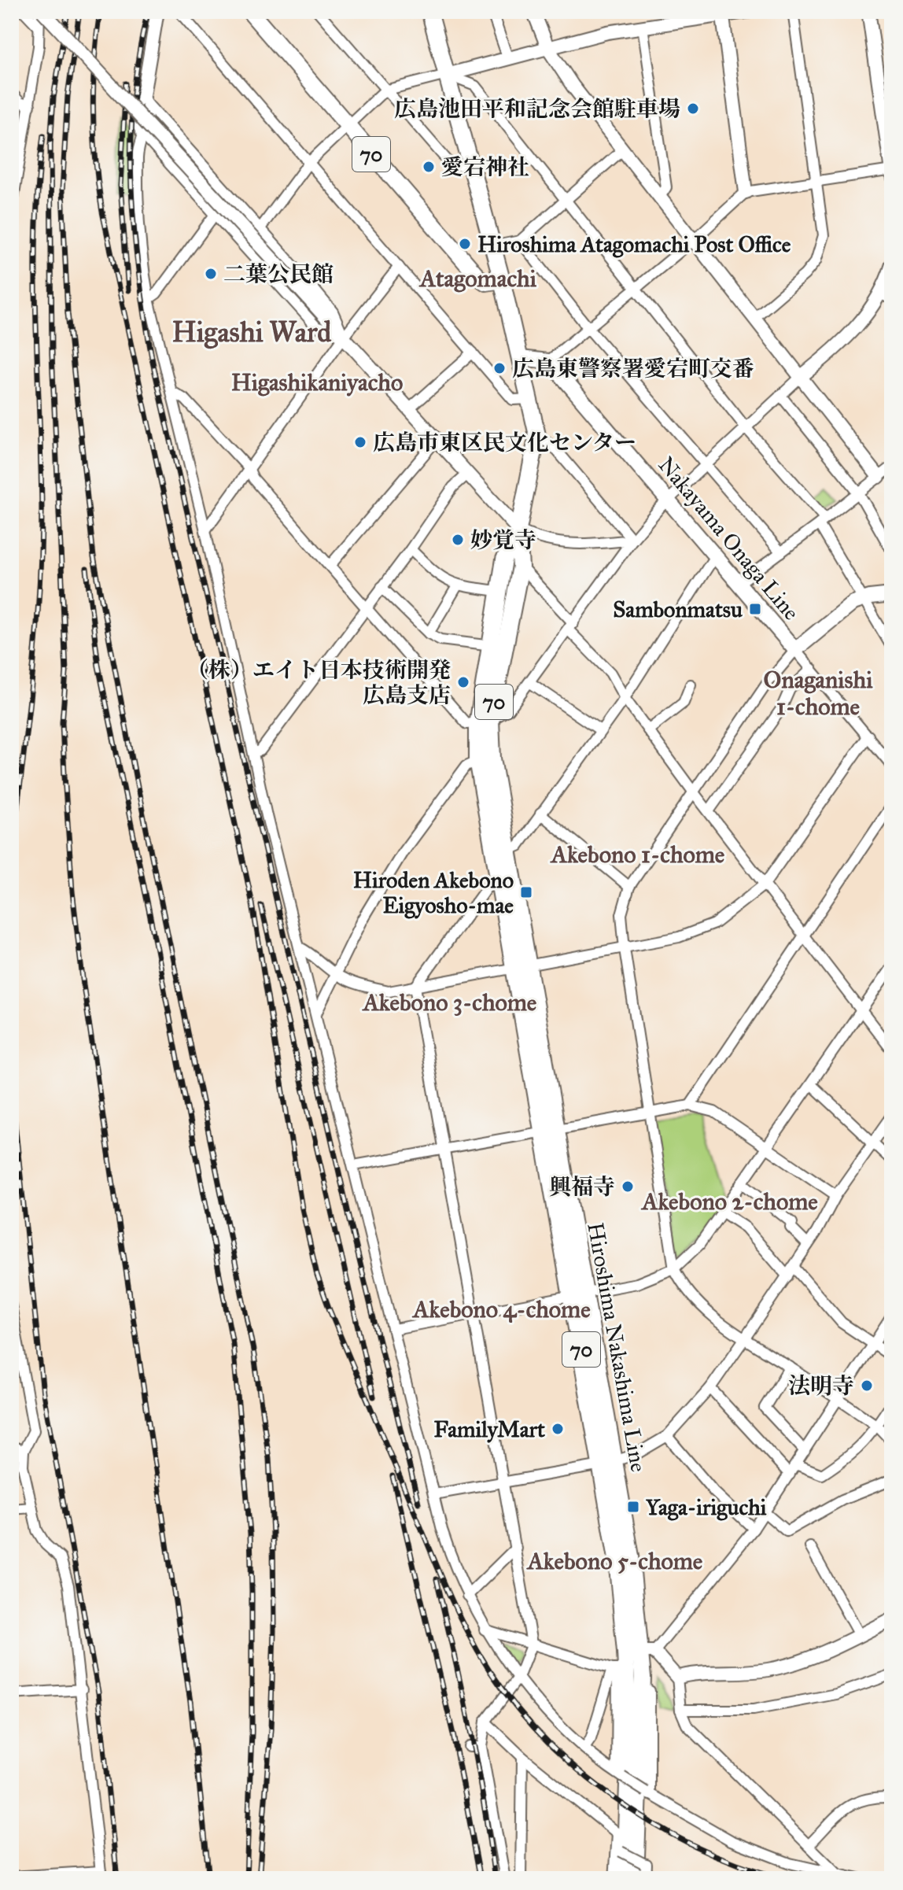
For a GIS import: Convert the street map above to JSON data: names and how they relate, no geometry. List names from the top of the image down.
{
  "streets": {
    "main road": ["70", "Nakayama Onaga Line", "Hiroshima Nakashima Line"]
  },
  "crossings": [
    ["70", "Hiroshima Nakashima Line"]
  ],
  "districts": [
    "Atagomachi",
    "Higashi Ward",
    "Higashikaniyacho",
    "Onaganishi 1-chome",
    "Akebono 1-chome",
    "Akebono 3-chome",
    "Akebono 2-chome",
    "Akebono 4-chome",
    "Akebono 5-chome"
  ],
  "places": {
    "other": [
      "広島池田平和記念会館駐車場",
      "愛宕神社",
      "Hiroshima Atagomachi Post Office",
      "二葉公民館",
      "広島東警察署愛宕町交番",
      "広島市東区民文化センター",
      "妙覚寺",
      "（株）エイト日本技術開発 広島支店",
      "興福寺",
      "法明寺",
      "FamilyMart"
    ],
    "transit": ["Sambonmatsu", "Hiroden Akebono Eigyosho-mae", "Yaga-iriguchi"]
  }
}
